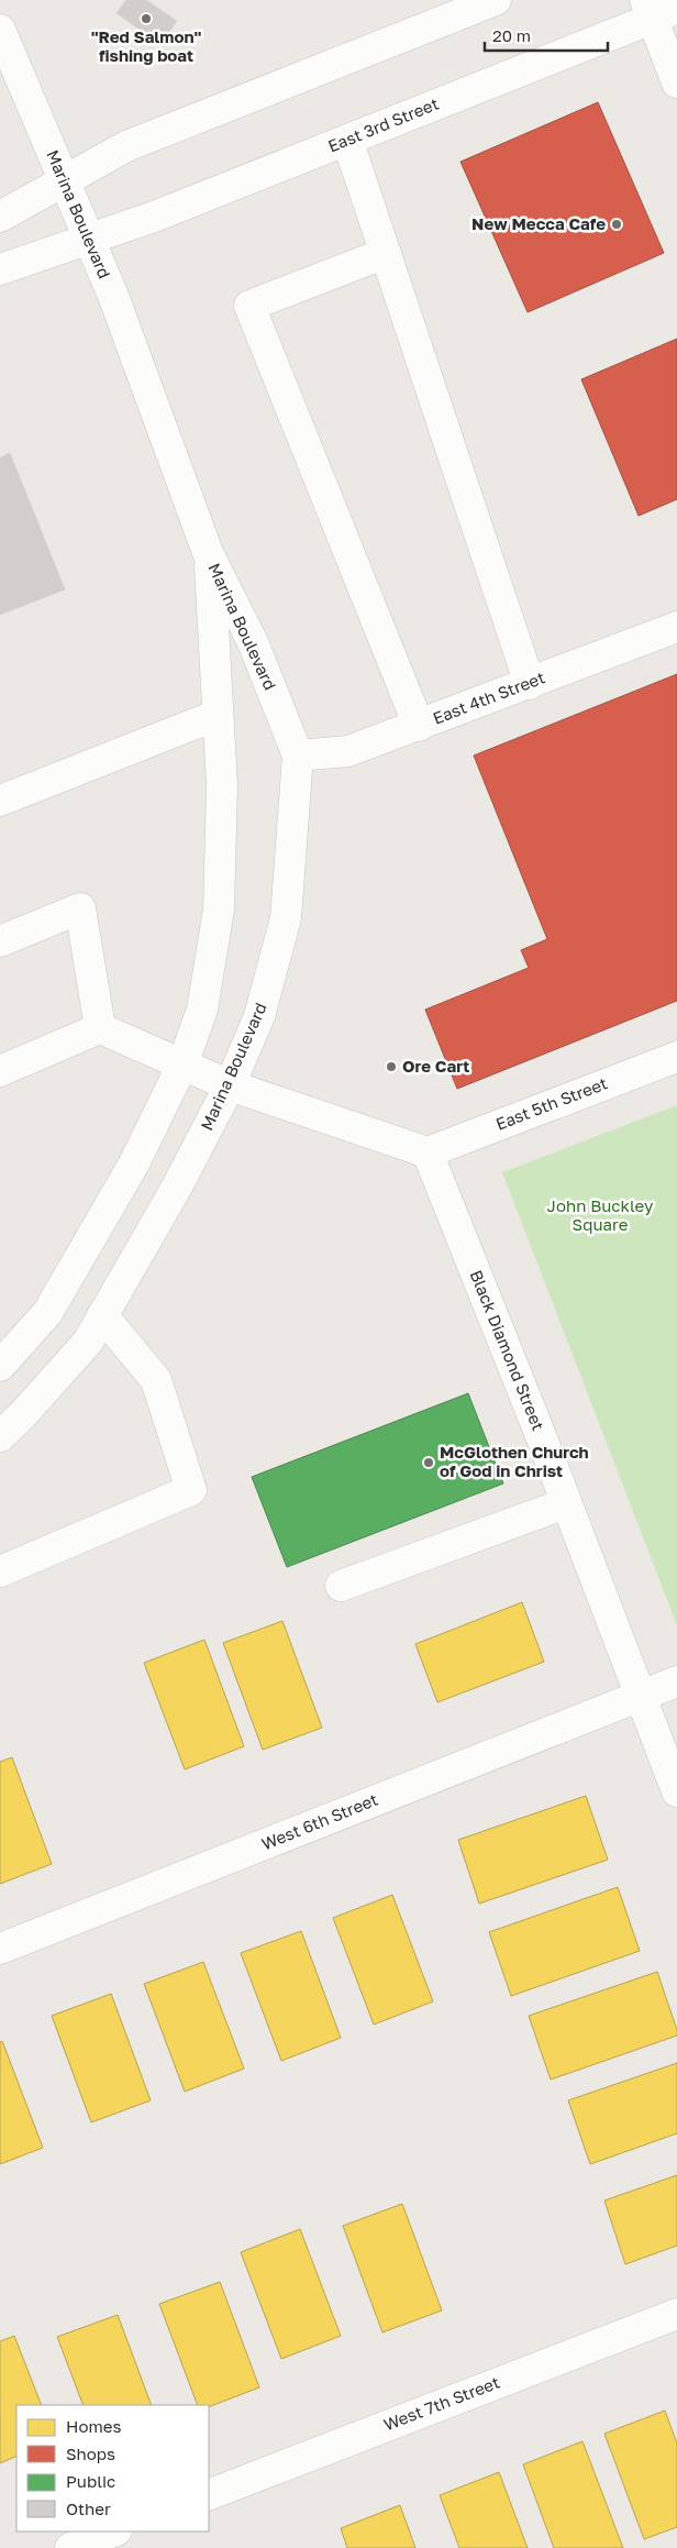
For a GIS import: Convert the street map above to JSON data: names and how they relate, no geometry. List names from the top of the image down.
{
  "streets": {
    "street": [
      "East 3rd Street",
      "Marina Boulevard",
      "East 4th Street",
      "East 5th Street",
      "Black Diamond Street",
      "West 6th Street",
      "West 7th Street"
    ]
  },
  "crossings": [
    ["East 3rd Street", "Marina Boulevard"],
    ["Marina Boulevard", "East 4th Street"],
    ["East 5th Street", "Black Diamond Street"],
    ["Black Diamond Street", "West 6th Street"]
  ],
  "parks": ["John Buckley Square"],
  "places": [
    "\"Red Salmon\" fishing boat",
    "New Mecca Cafe",
    "Ore Cart",
    "McGlothen Church of God in Christ"
  ],
  "legend": [
    "Homes",
    "Shops",
    "Public",
    "Other"
  ],
  "scale_bar": "20 m"
}
